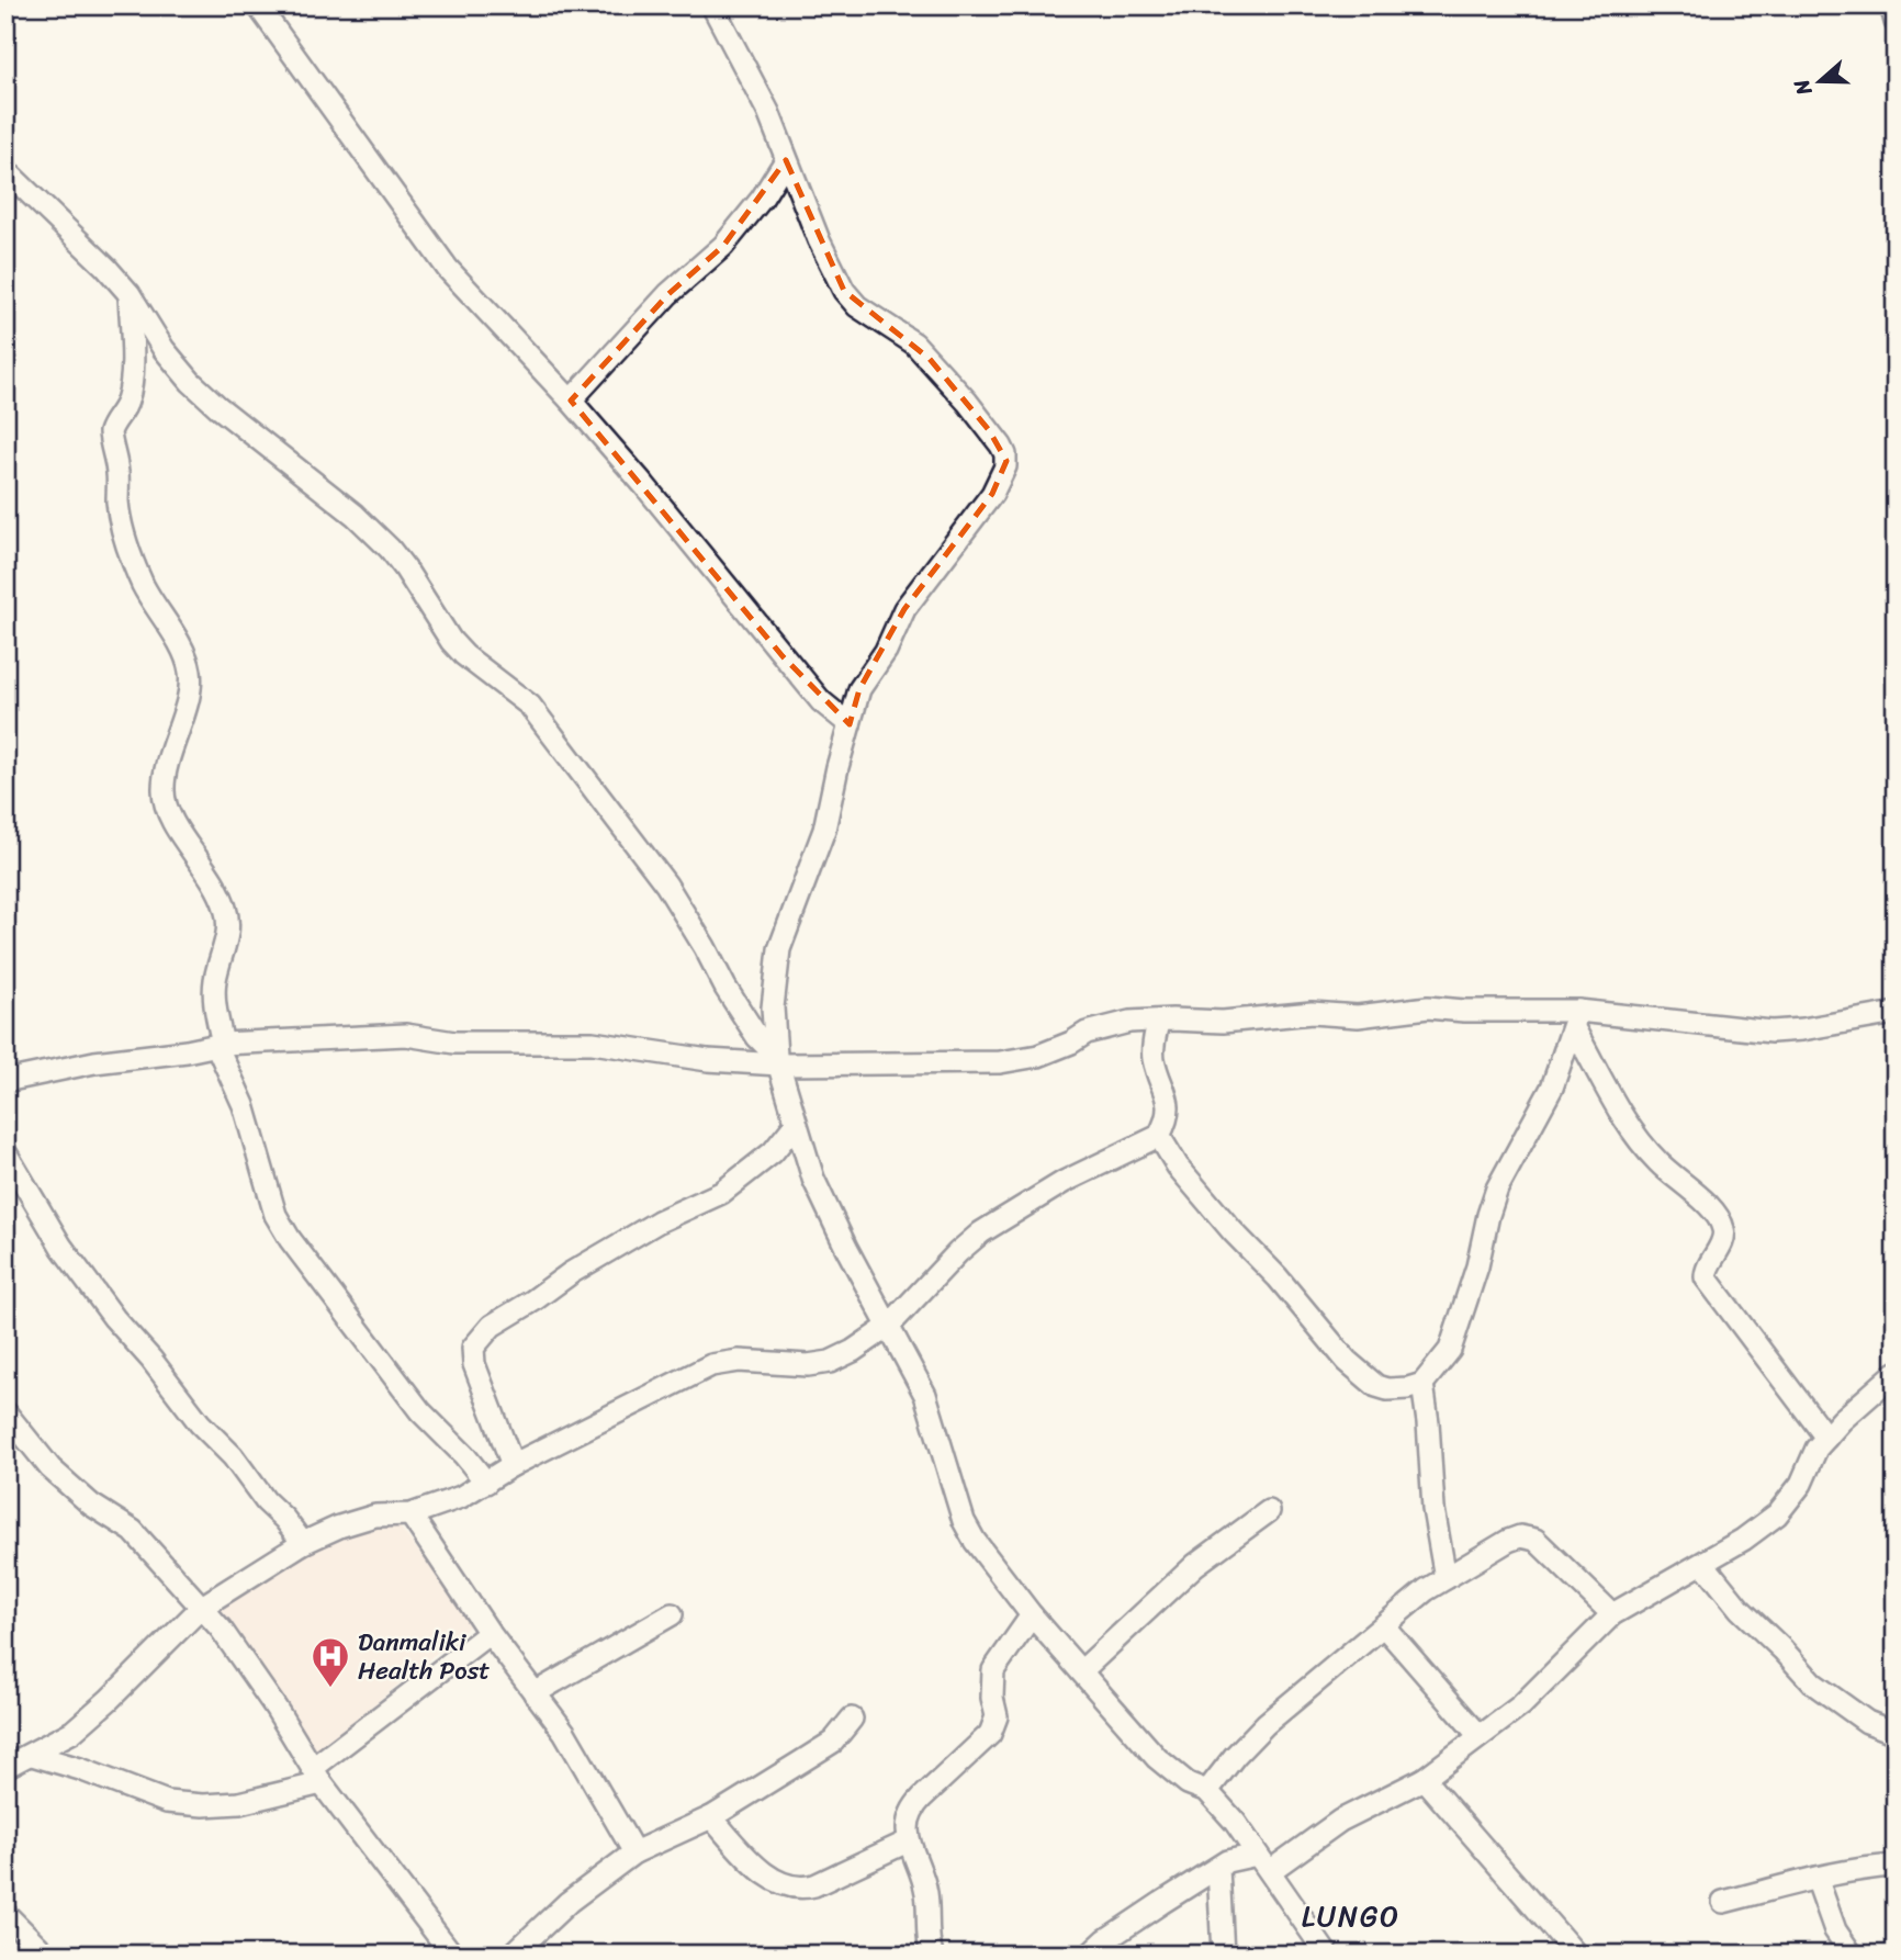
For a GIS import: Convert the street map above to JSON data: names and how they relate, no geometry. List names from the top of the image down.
{
  "districts": ["LUNGO"],
  "places": {
    "hospital": ["Danmaliki Health Post"]
  },
  "north": "left"
}
